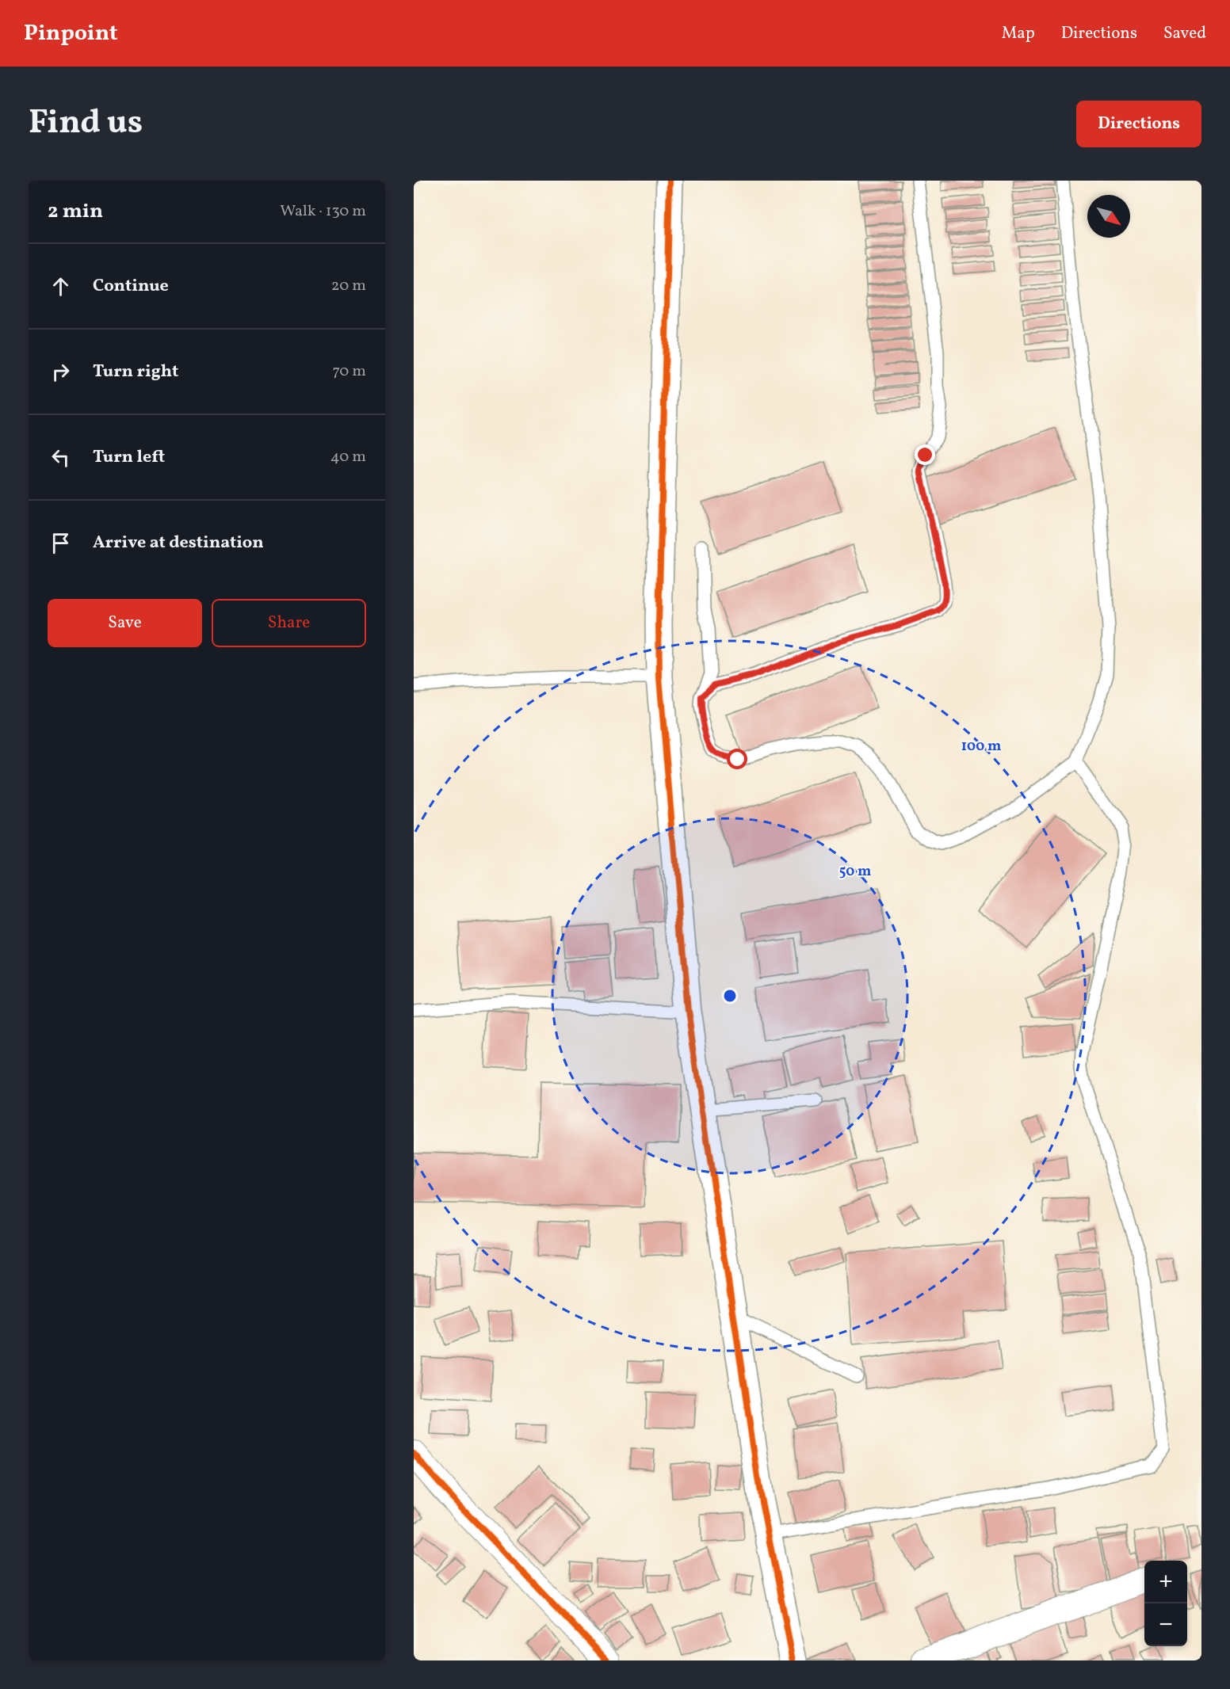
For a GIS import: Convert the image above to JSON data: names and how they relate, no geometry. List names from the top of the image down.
{
  "north": "bottom right",
  "page": {
    "header": "Pinpoint",
    "nav": ["Map", "Directions", "Saved"],
    "title": "Find us",
    "buttons": [
      "Directions",
      ["Save", "Share"]
    ],
    "heading": ["2 min", "Walk · 130 m"],
    "list": [
      ["Continue", "20 m"],
      ["Turn right", "70 m"],
      ["Turn left", "40 m"],
      "Arrive at destination"
    ],
    "map_buttons": ["+", "−"]
  },
  "rings": ["100 m", "50 m"]
}
